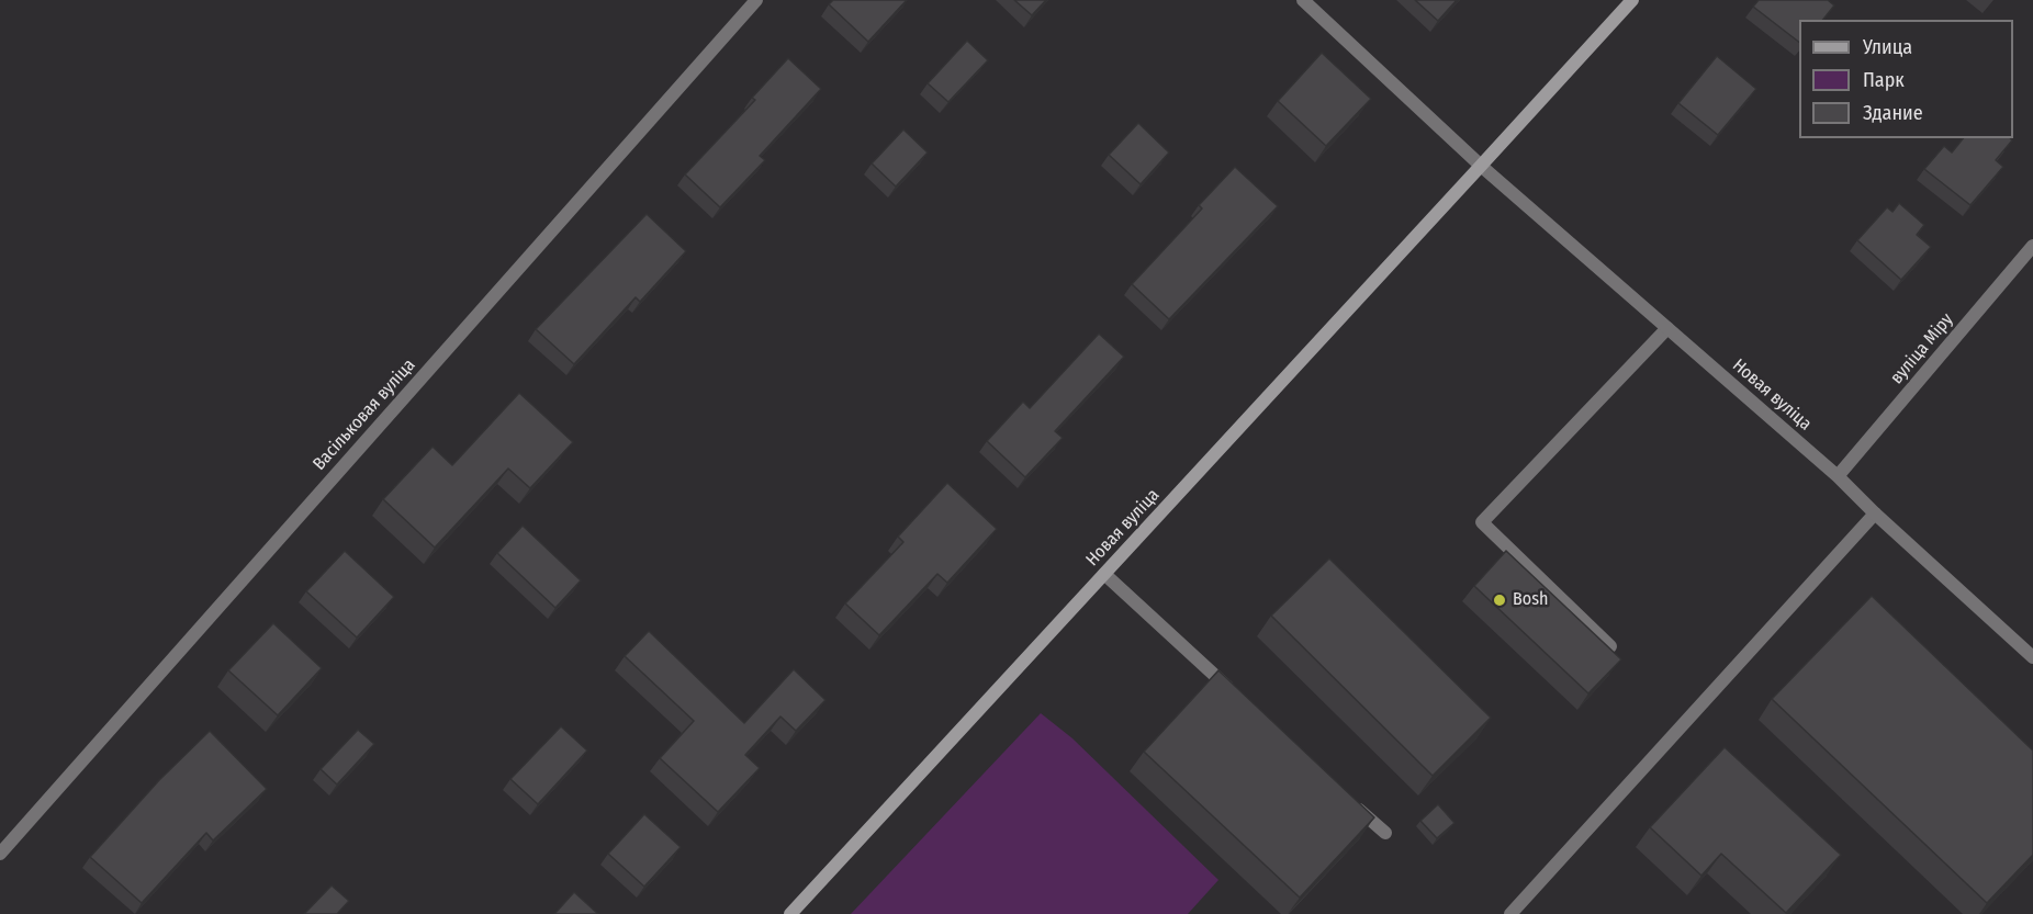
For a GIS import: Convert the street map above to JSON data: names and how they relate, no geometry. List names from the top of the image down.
{
  "streets": {
    "street": ["вуліца Міру", "Новая вуліца", "Васільковая вуліца"]
  },
  "crossings": [
    ["вуліца Міру", "Новая вуліца"]
  ],
  "places": ["Bosh"],
  "legend": ["Улица", "Парк", "Здание"]
}
